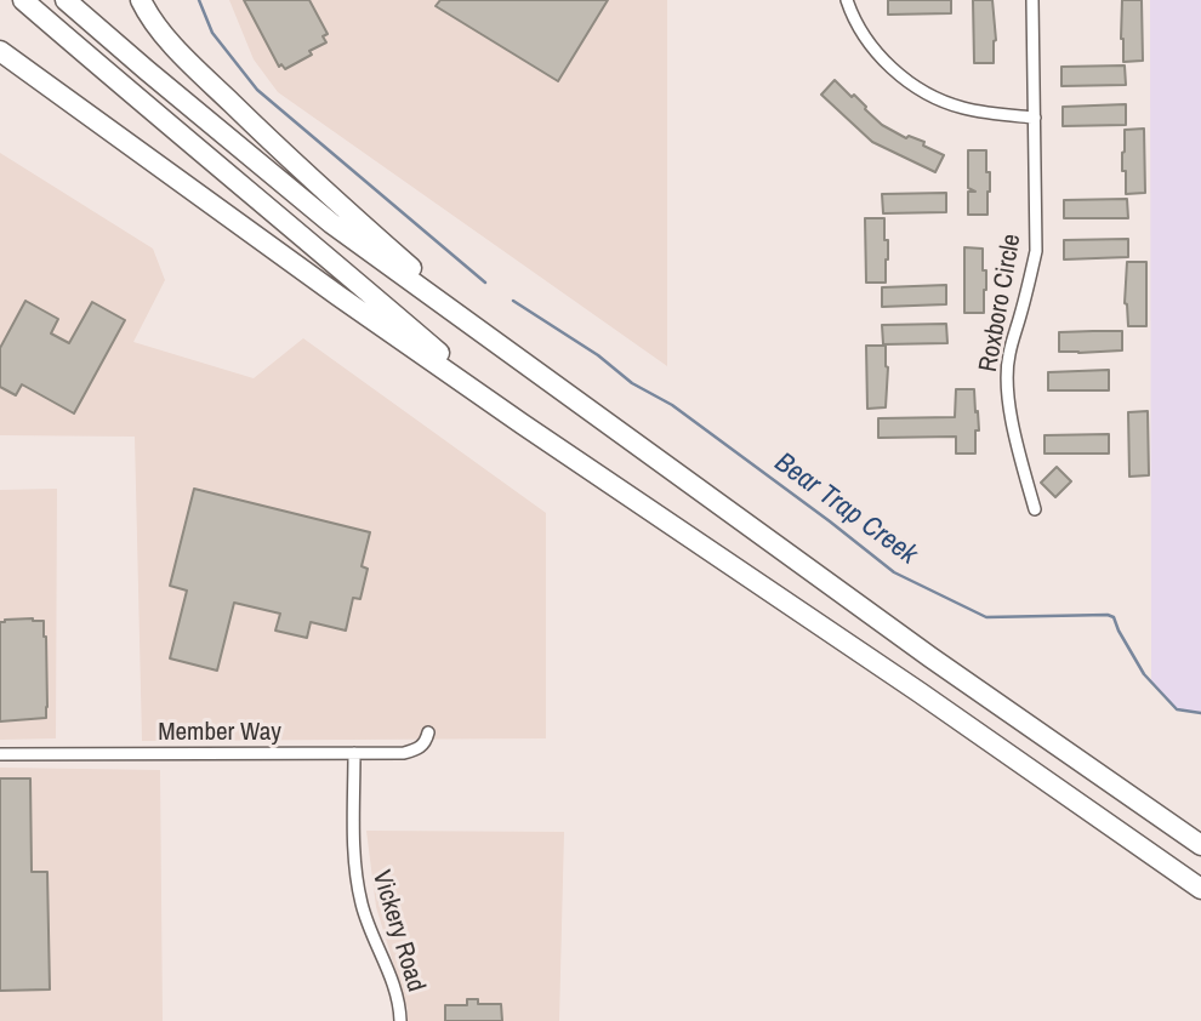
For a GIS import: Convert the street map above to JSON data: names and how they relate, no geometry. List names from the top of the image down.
{
  "streets": {
    "street": ["Roxboro Circle", "Member Way", "Vickery Road"]
  },
  "crossings": [
    ["Member Way", "Vickery Road"]
  ],
  "water": ["Bear Trap Creek"]
}
